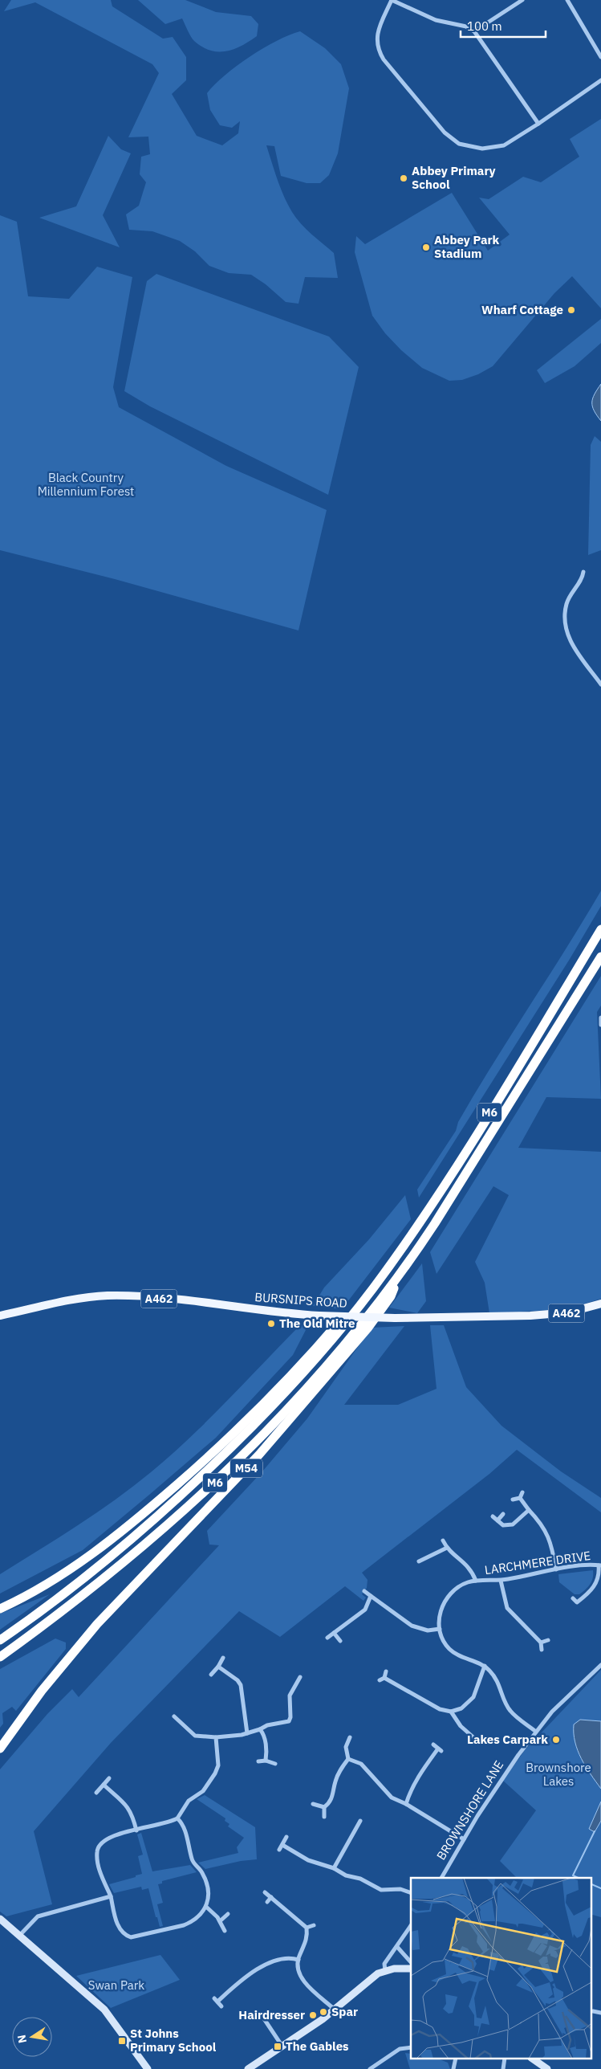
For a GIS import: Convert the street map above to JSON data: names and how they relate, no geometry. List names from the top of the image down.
{
  "streets": {
    "highway": ["M6", "M54"],
    "main road": ["A462", "BURSNIPS ROAD"],
    "street": ["LARCHMERE DRIVE", "BROWNSHORE LANE"]
  },
  "crossings": [
    ["M6", "M54"]
  ],
  "parks": ["Black Country Millennium Forest", "Brownshore Lakes", "Swan Park"],
  "places": {
    "other": [
      "Abbey Primary School",
      "Abbey Park Stadium",
      "Wharf Cottage",
      "The Old Mitre",
      "Lakes Carpark",
      "Spar",
      "Hairdresser"
    ],
    "transit": ["St Johns Primary School", "The Gables"]
  },
  "scale_bar": "100 m",
  "north": "left"
}
